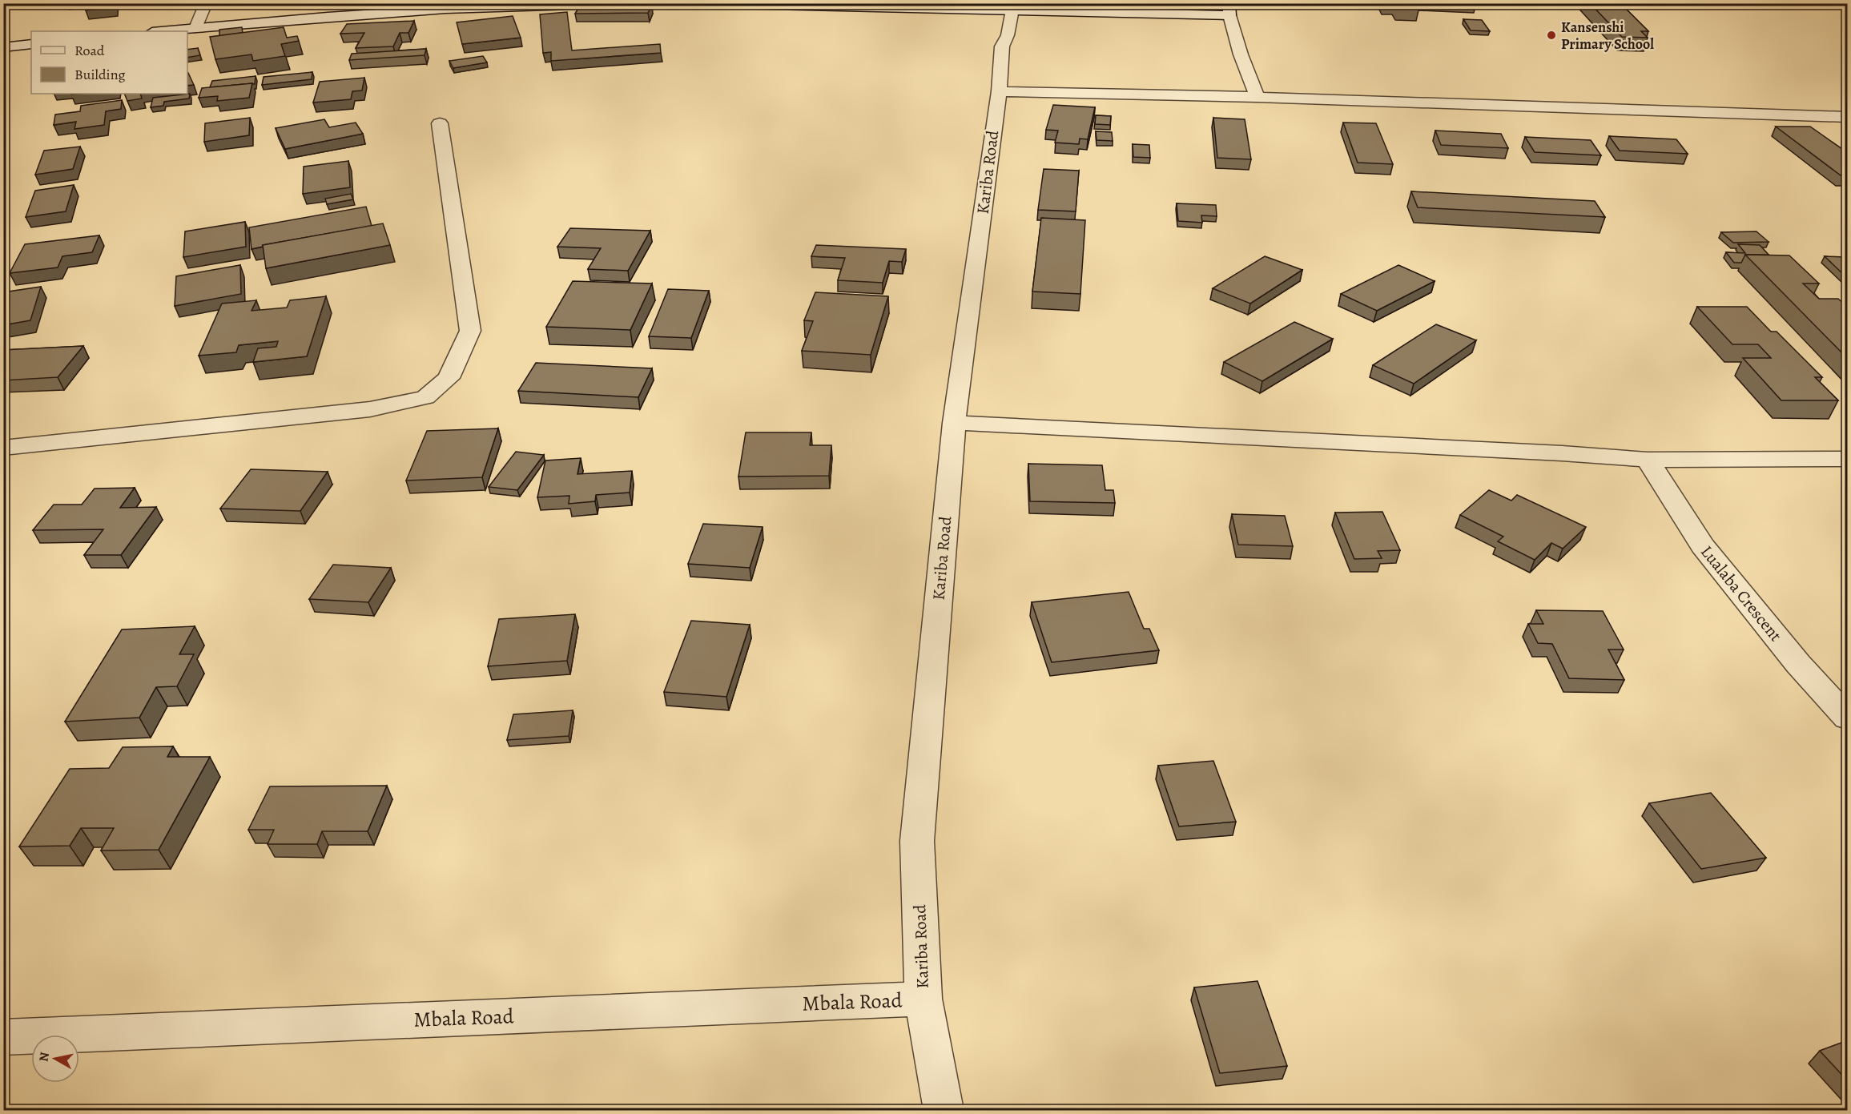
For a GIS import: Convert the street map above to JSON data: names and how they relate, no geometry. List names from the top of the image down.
{
  "streets": {
    "street": ["Kariba Road", "Lualaba Crescent", "Mbala Road"]
  },
  "crossings": [
    ["Kariba Road", "Mbala Road"]
  ],
  "places": ["Kansenshi Primary School"],
  "legend": ["Road", "Building"],
  "north": "left"
}
